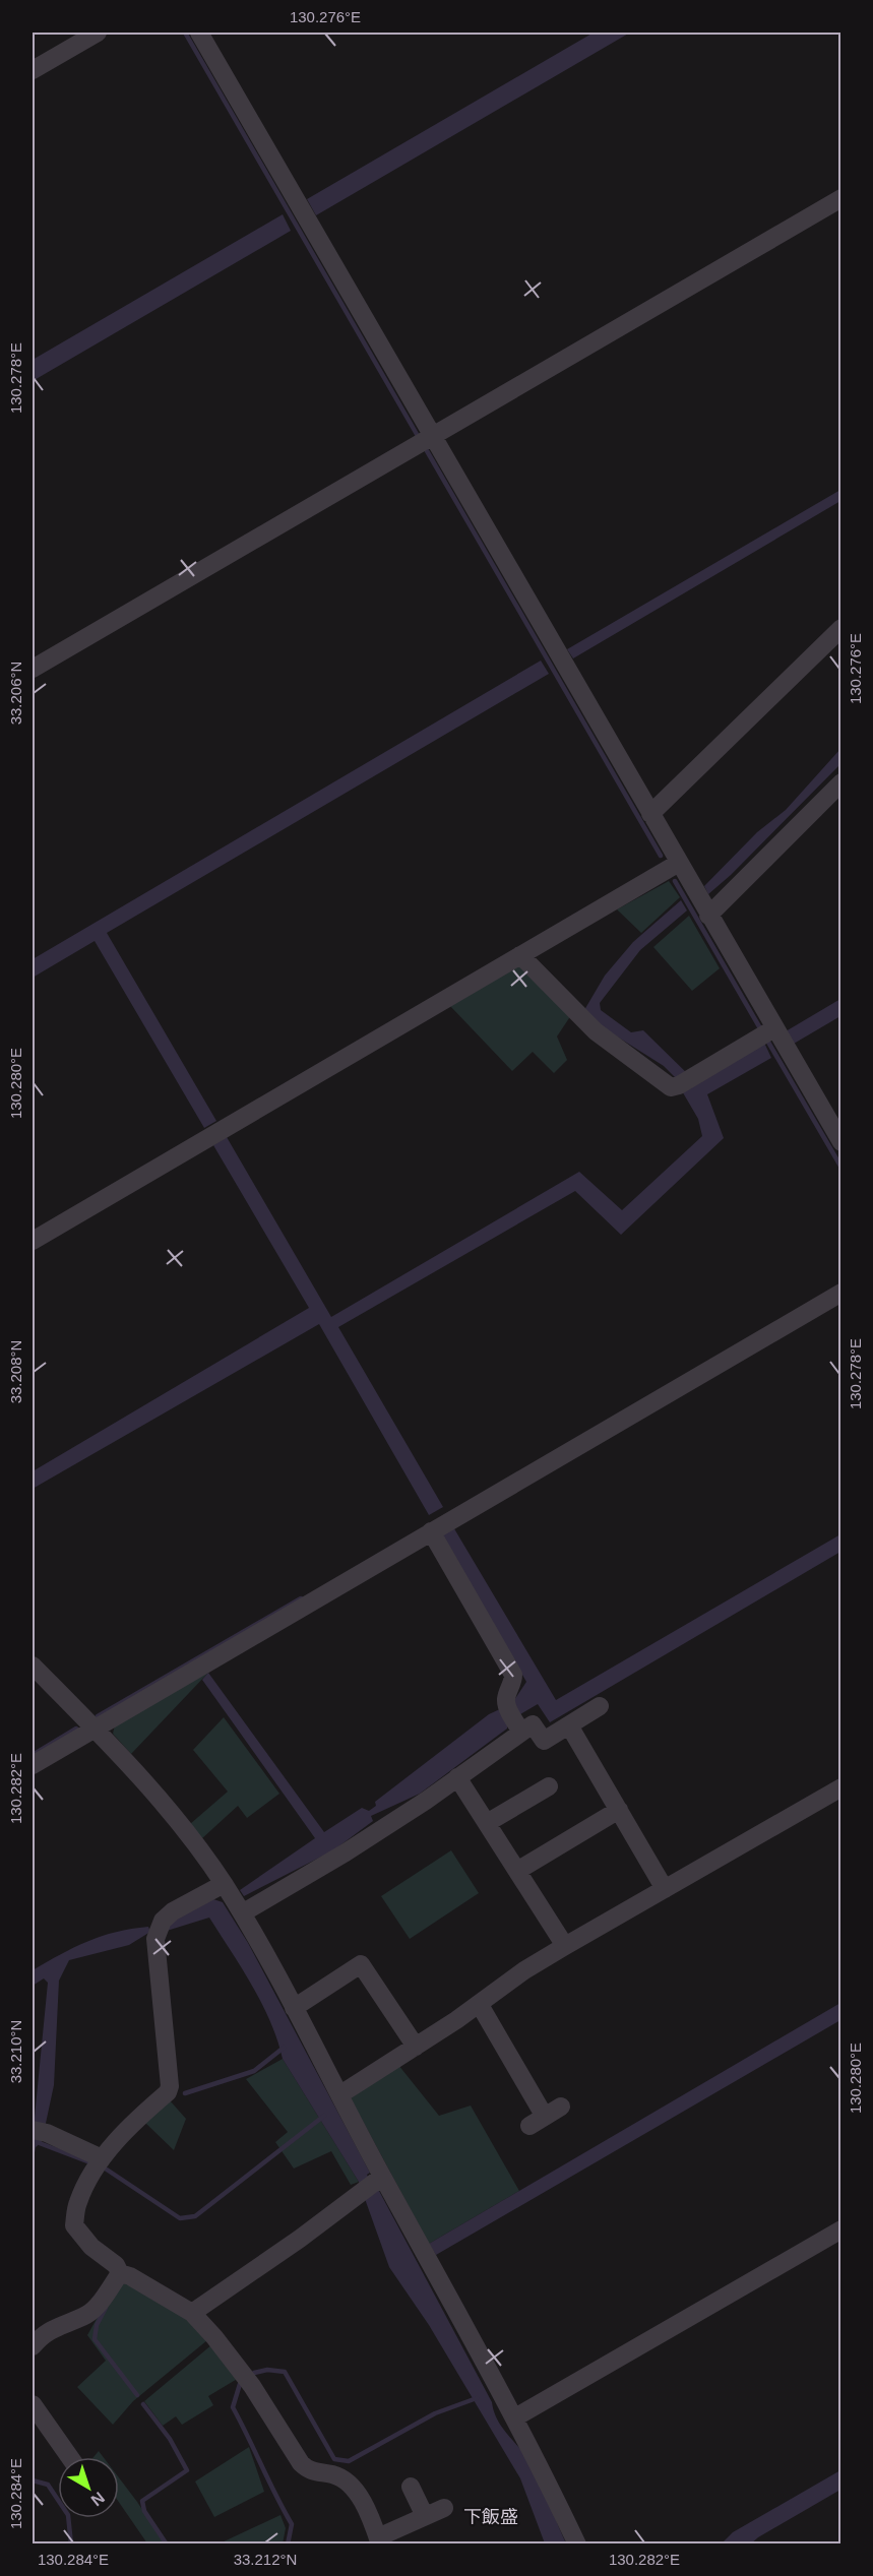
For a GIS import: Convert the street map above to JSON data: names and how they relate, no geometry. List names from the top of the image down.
{
  "districts": ["下飯盛"],
  "north": "bottom right",
  "coordinates": [
    "130.276°E",
    "130.278°E",
    "33.206°N",
    "130.280°E",
    "33.208°N",
    "130.282°E",
    "33.210°N",
    "130.284°E",
    "33.212°N"
  ]
}
